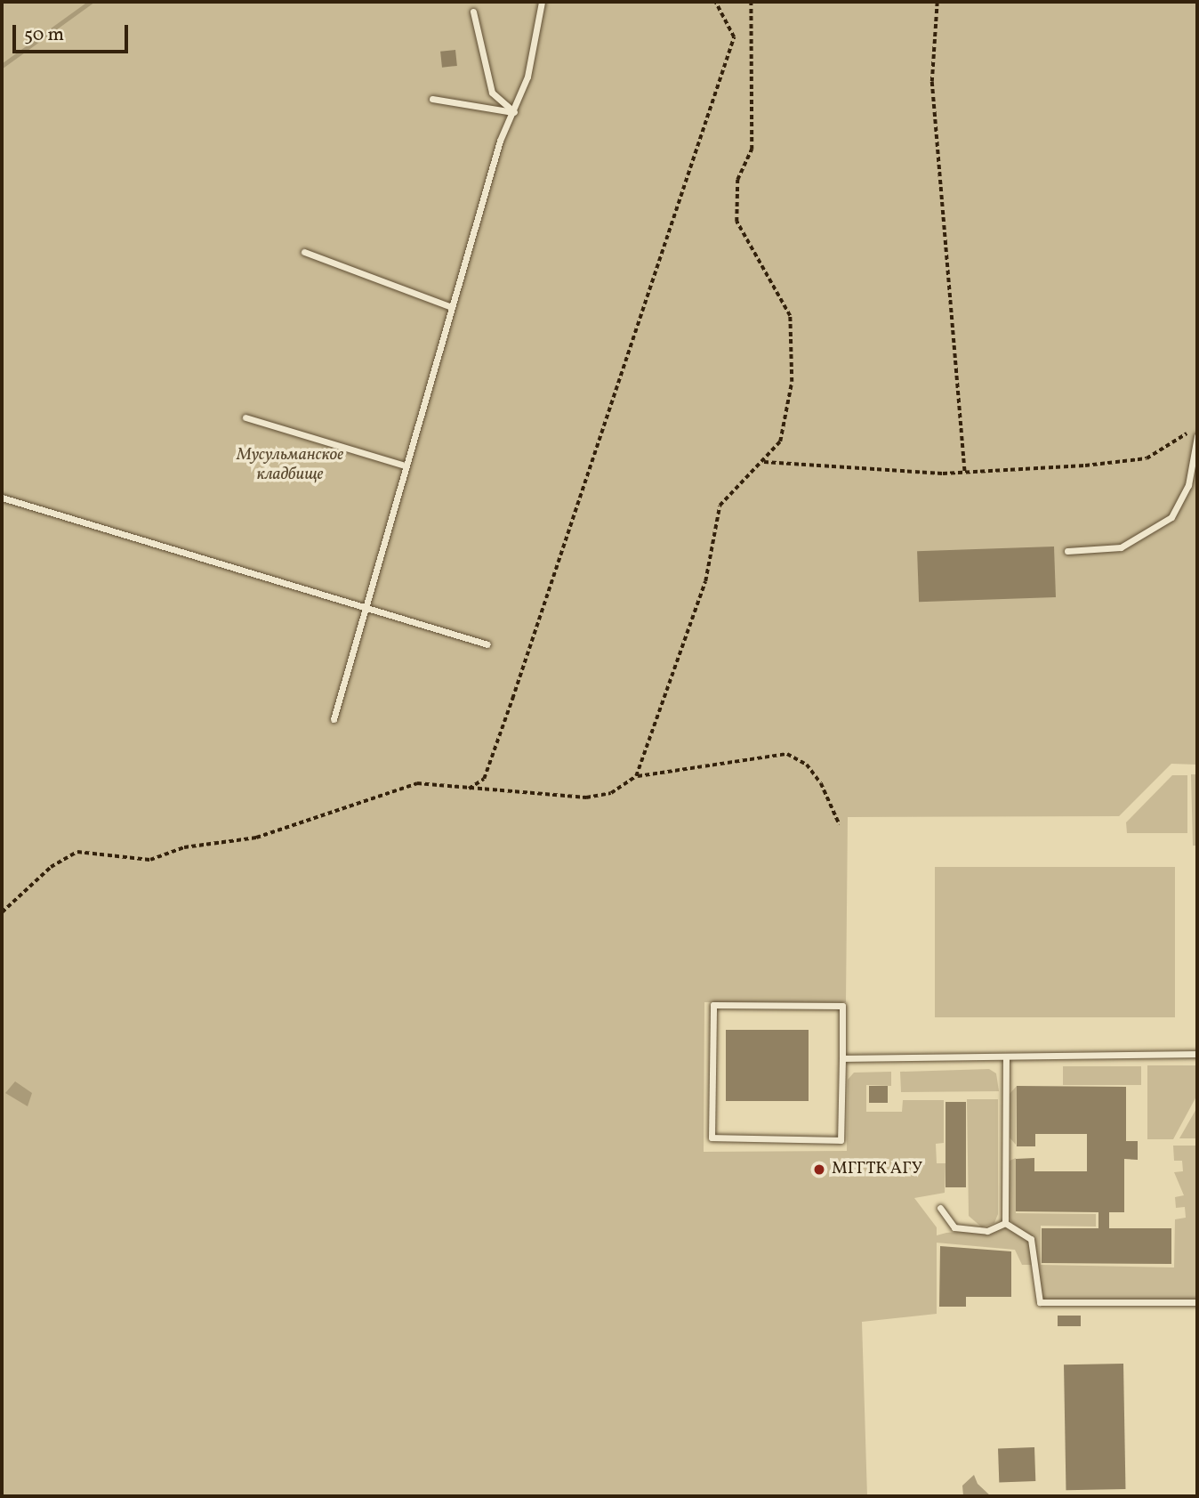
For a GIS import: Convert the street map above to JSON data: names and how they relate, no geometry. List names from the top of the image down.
{
  "parks": ["Мусульманское кладбище"],
  "places": ["МГГТК АГУ"],
  "scale_bar": "50 m"
}
